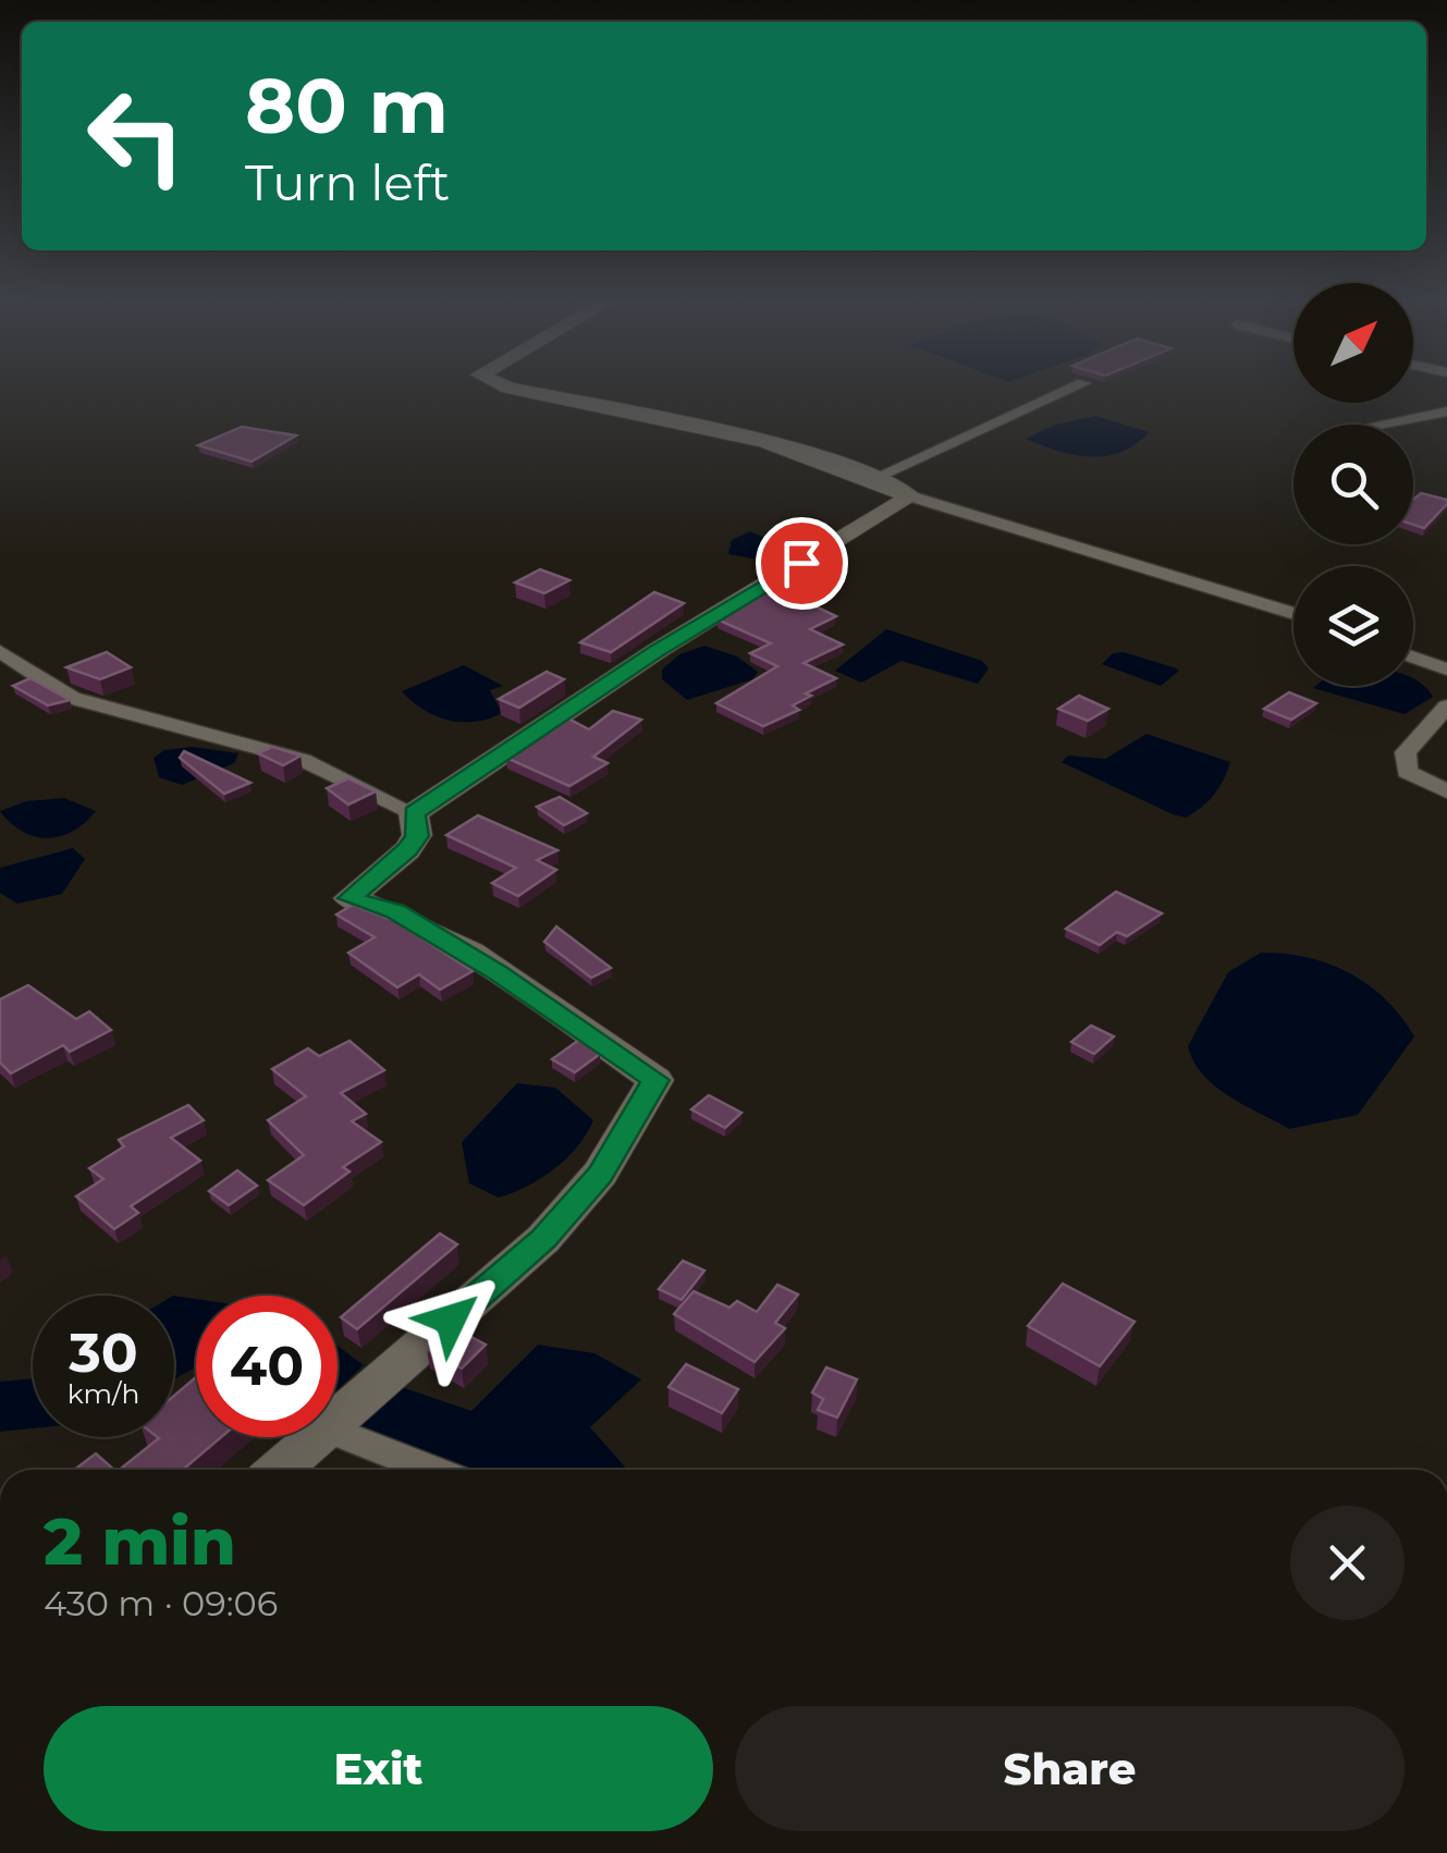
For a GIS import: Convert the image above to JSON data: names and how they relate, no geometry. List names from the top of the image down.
{
  "north": "top right",
  "page": {
    "turn": ["80 m", "Turn left"],
    "speed": "30 km/h",
    "limit": "40",
    "heading": ["2 min", "430 m · 09:06"],
    "buttons": ["Exit", "Share"]
  }
}
